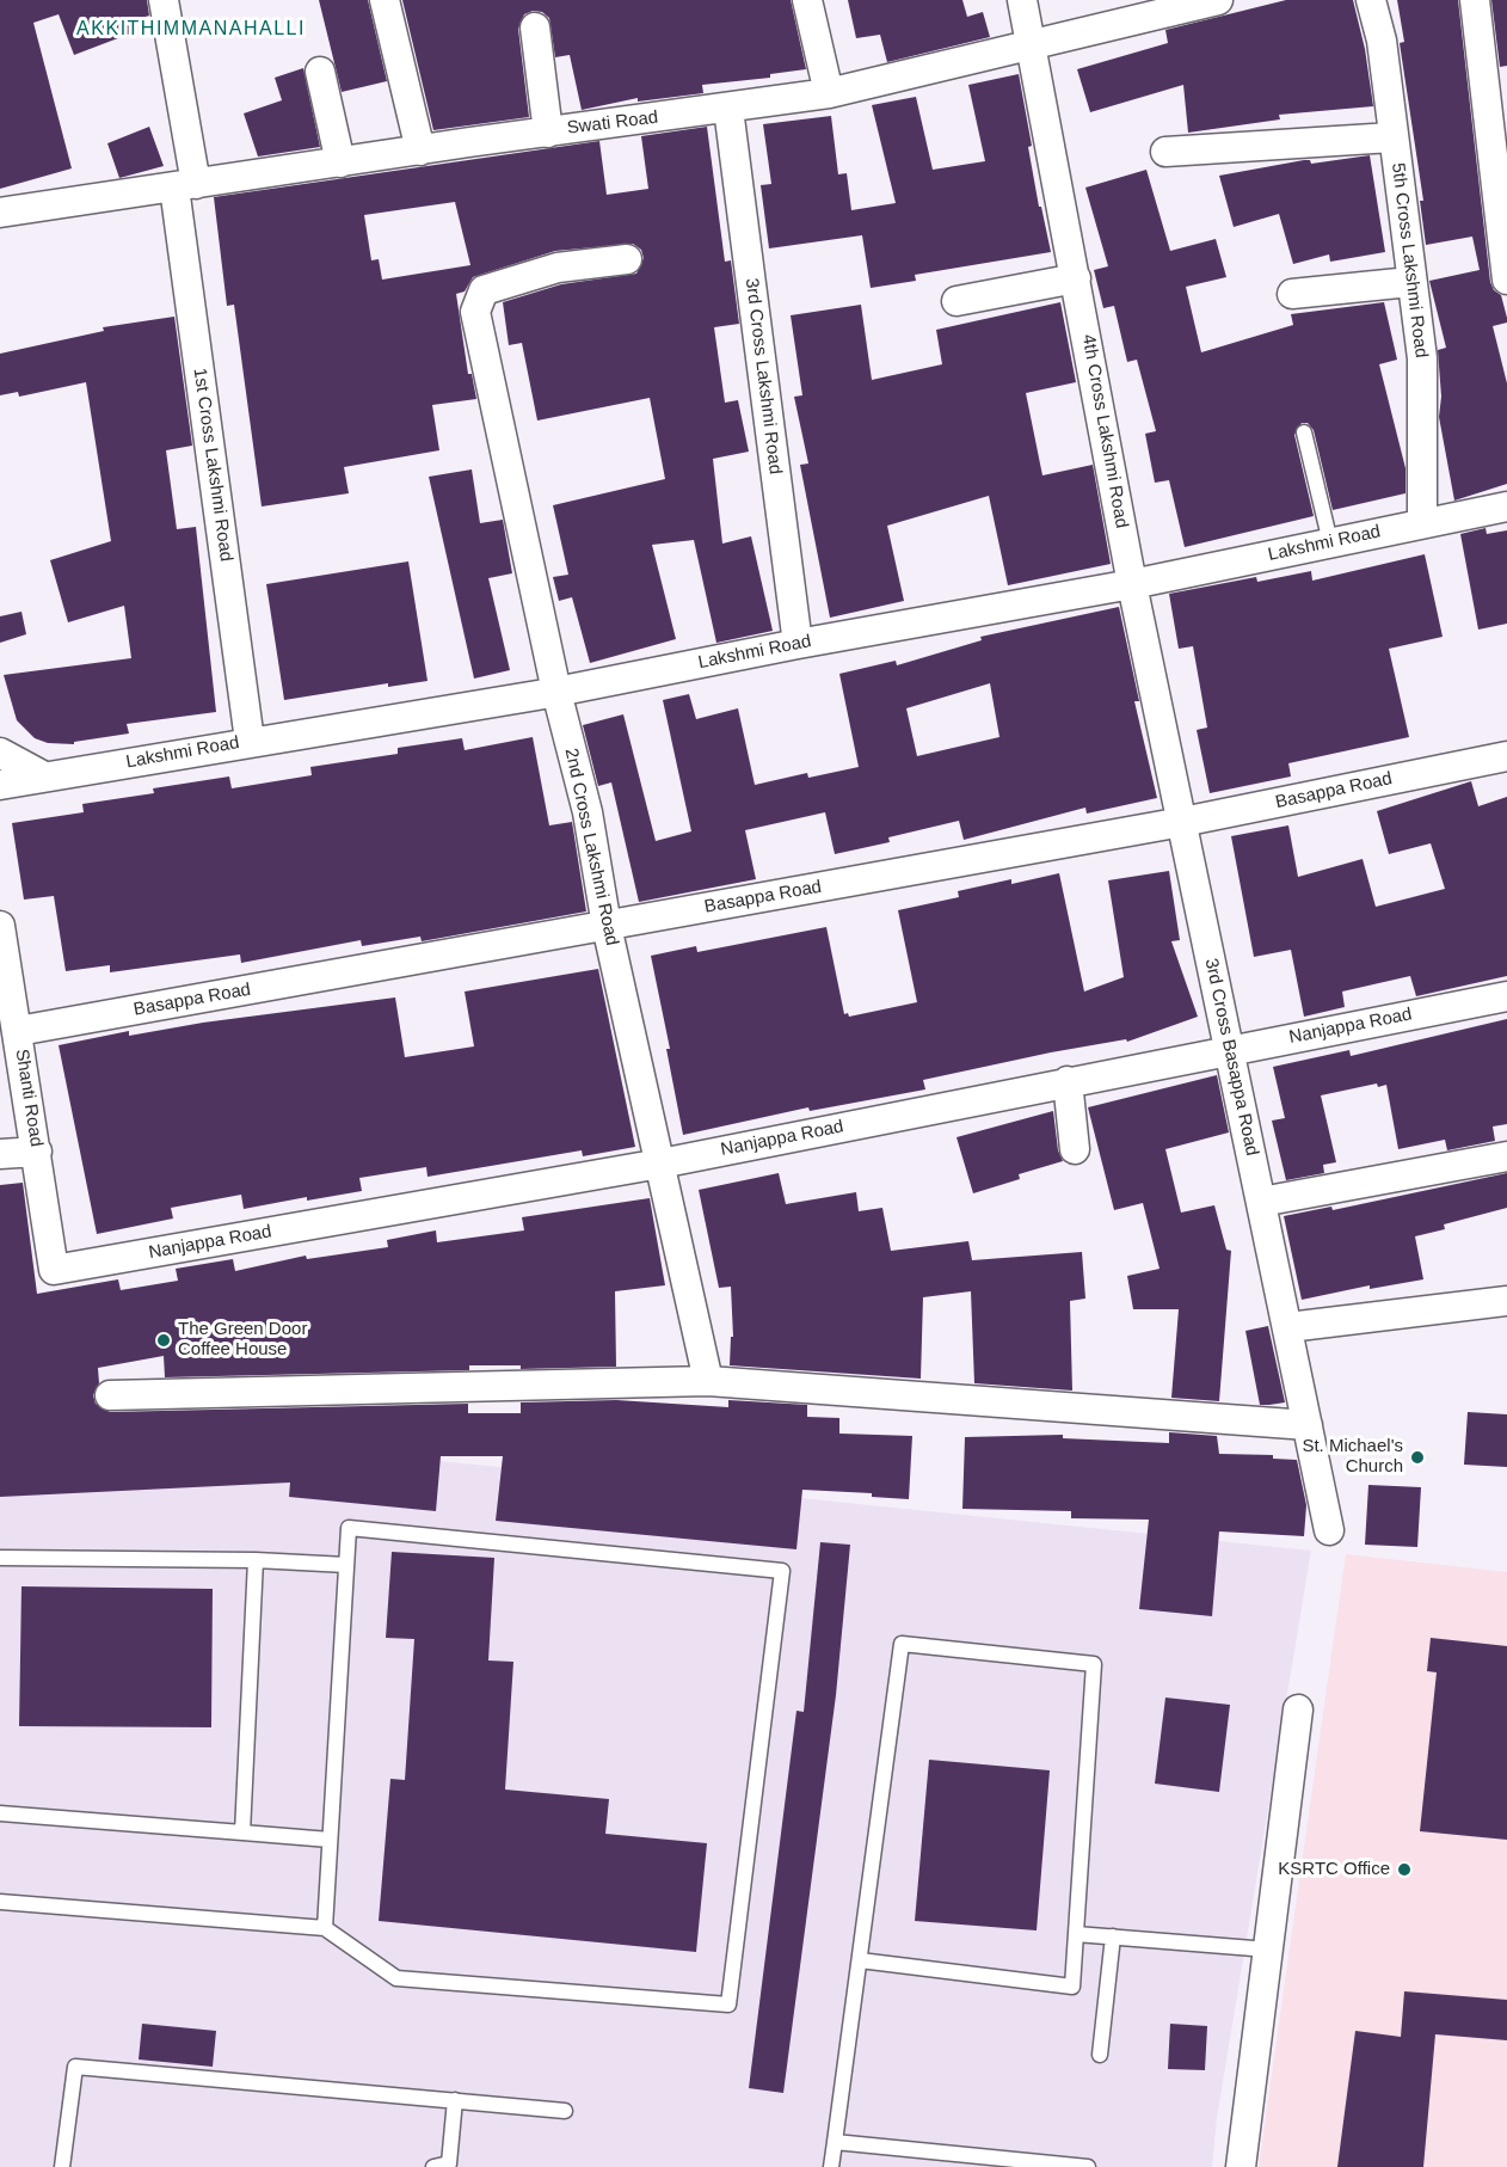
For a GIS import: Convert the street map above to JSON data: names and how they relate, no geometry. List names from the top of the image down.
{
  "streets": {
    "street": [
      "Swati Road",
      "5th Cross Lakshmi Road",
      "3rd Cross Lakshmi Road",
      "4th Cross Lakshmi Road",
      "1st Cross Lakshmi Road",
      "Lakshmi Road",
      "Basappa Road",
      "2nd Cross Lakshmi Road",
      "Nanjappa Road",
      "3rd Cross Basappa Road",
      "Shanti Road"
    ]
  },
  "crossings": [
    ["Swati Road", "3rd Cross Lakshmi Road"],
    ["Swati Road", "4th Cross Lakshmi Road"],
    ["Swati Road", "1st Cross Lakshmi Road"],
    ["5th Cross Lakshmi Road", "Lakshmi Road"],
    ["3rd Cross Lakshmi Road", "Lakshmi Road"],
    ["4th Cross Lakshmi Road", "Lakshmi Road"],
    ["4th Cross Lakshmi Road", "3rd Cross Basappa Road"],
    ["1st Cross Lakshmi Road", "Lakshmi Road"],
    ["Lakshmi Road", "2nd Cross Lakshmi Road"],
    ["Lakshmi Road", "3rd Cross Basappa Road"],
    ["Basappa Road", "2nd Cross Lakshmi Road"],
    ["Basappa Road", "3rd Cross Basappa Road"],
    ["Basappa Road", "Shanti Road"],
    ["2nd Cross Lakshmi Road", "Nanjappa Road"],
    ["Nanjappa Road", "3rd Cross Basappa Road"],
    ["Nanjappa Road", "Shanti Road"]
  ],
  "districts": ["AKKITHIMMANAHALLI"],
  "places": ["The Green Door Coffee House", "St. Michael's Church", "KSRTC Office"]
}
